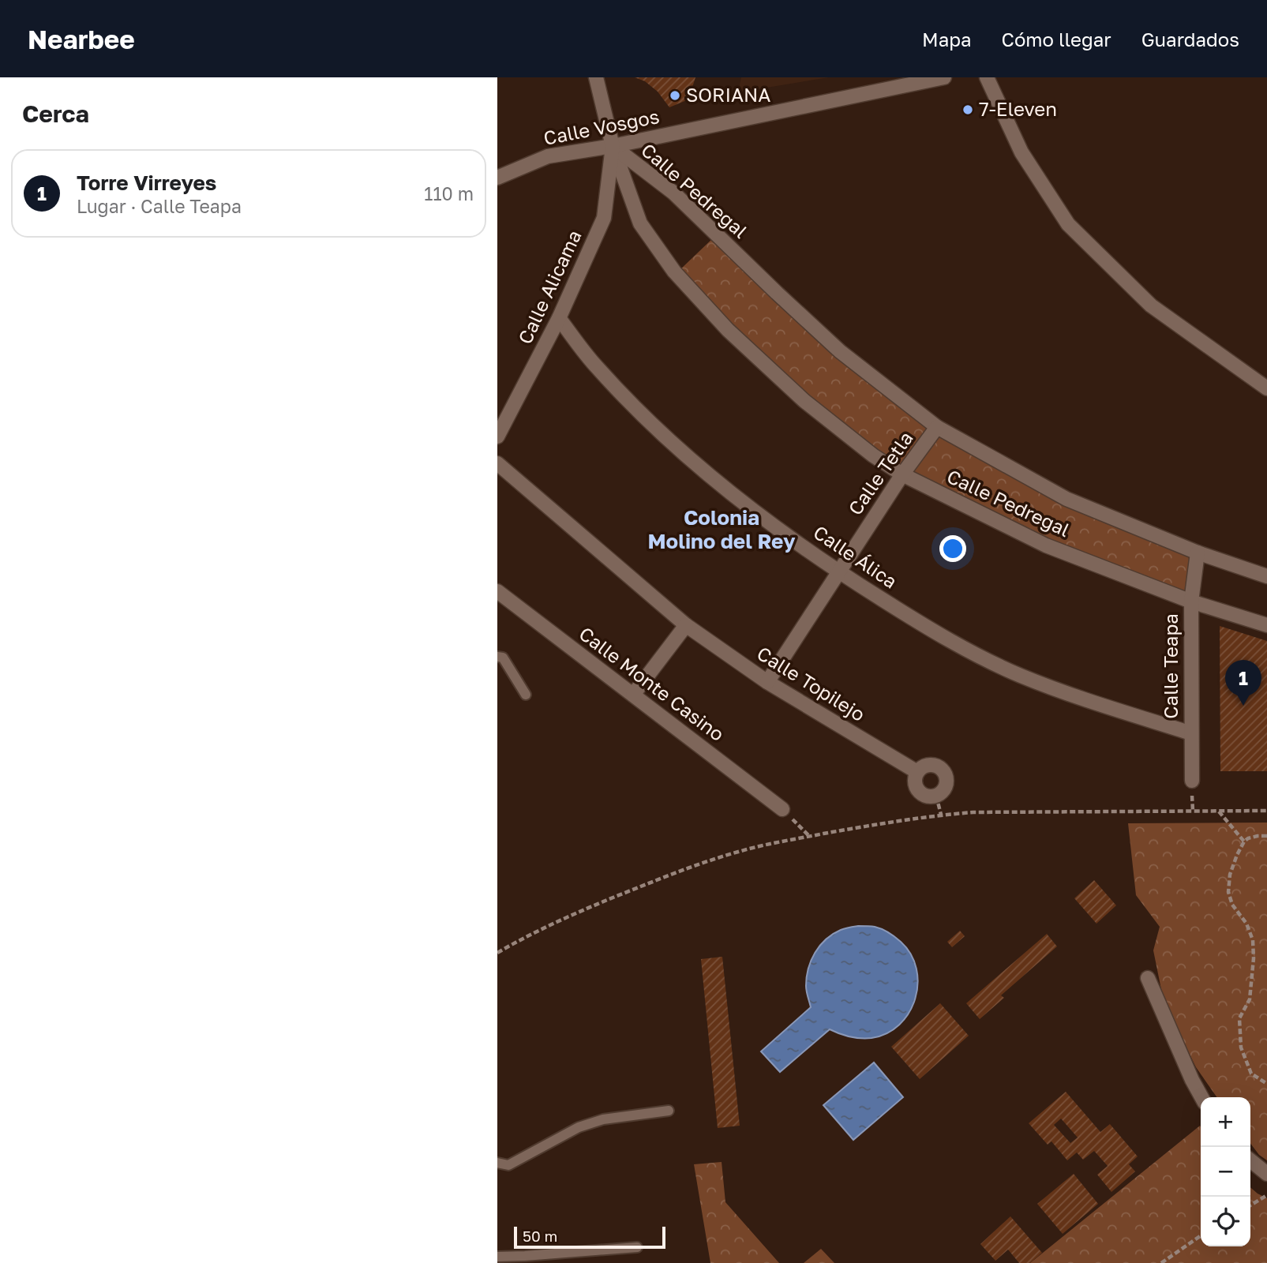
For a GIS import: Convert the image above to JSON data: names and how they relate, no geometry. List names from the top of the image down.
{
  "streets": {
    "street": [
      "Calle Vosgos",
      "Calle Pedregal",
      "Calle Alicama",
      "Calle Tetla",
      "Calle Álica",
      "Calle Teapa",
      "Calle Monte Casino",
      "Calle Topilejo"
    ]
  },
  "crossings": [
    ["Calle Vosgos", "Calle Pedregal"],
    ["Calle Vosgos", "Calle Alicama"],
    ["Calle Pedregal", "Calle Alicama"],
    ["Calle Pedregal", "Calle Tetla"],
    ["Calle Pedregal", "Calle Teapa"],
    ["Calle Alicama", "Calle Álica"],
    ["Calle Tetla", "Calle Álica"],
    ["Calle Tetla", "Calle Topilejo"],
    ["Calle Álica", "Calle Teapa"]
  ],
  "districts": ["Colonia Molino del Rey"],
  "places": ["SORIANA", "7-Eleven"],
  "scale_bar": "50 m",
  "page": {
    "header": "Nearbee",
    "nav": ["Mapa", "Cómo llegar", "Guardados"],
    "heading": "Cerca",
    "list": [
      {
        "mark": "1",
        "name": "Torre Virreyes",
        "note": "Lugar · Calle Teapa",
        "value": "110 m"
      }
    ],
    "pins": "1",
    "map_buttons": ["+", "−"],
    "scale": "50 m"
  }
}
